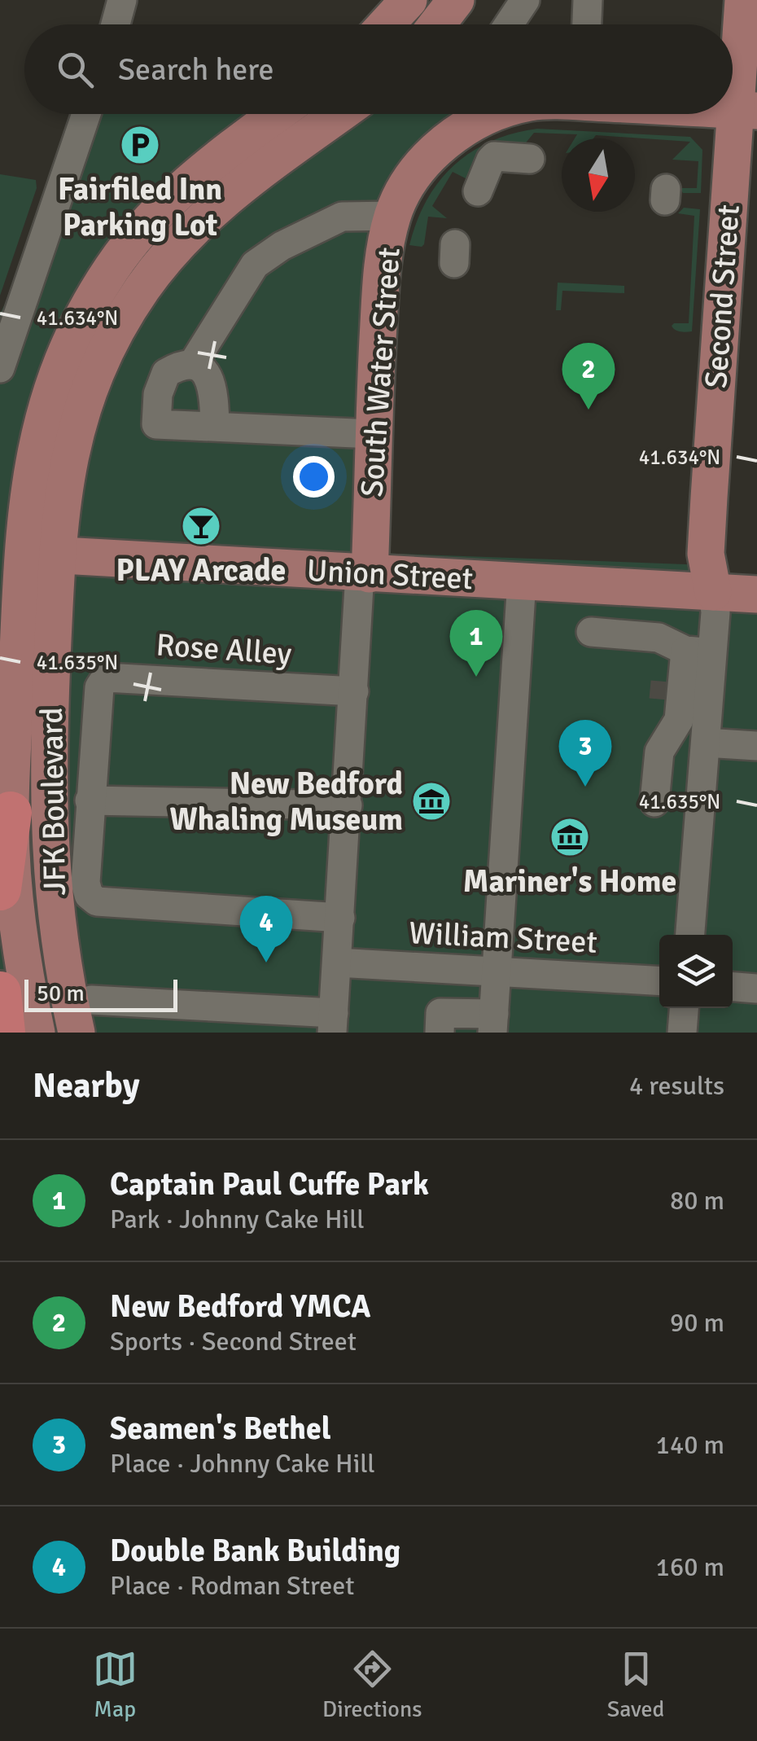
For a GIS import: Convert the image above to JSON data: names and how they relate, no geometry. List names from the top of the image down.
{
  "streets": {
    "main road": [
      "Second Street",
      "South Water Street",
      "Union Street",
      "JFK Boulevard"
    ],
    "street": ["Rose Alley", "William Street"]
  },
  "crossings": [
    ["Second Street", "Union Street"],
    ["South Water Street", "Union Street"],
    ["Union Street", "JFK Boulevard"]
  ],
  "places": {
    "parking": ["Fairfiled Inn Parking Lot"],
    "bar": ["PLAY Arcade"],
    "museum": ["New Bedford Whaling Museum", "Mariner's Home"]
  },
  "scale_bar": "50 m",
  "north": "bottom",
  "page": {
    "search": "Search here",
    "pins": [
      "2",
      "1",
      "3",
      "4"
    ],
    "scale": "50 m",
    "heading": ["Nearby", "4 results"],
    "list": [
      {
        "mark": "1",
        "name": "Captain Paul Cuffe Park",
        "note": "Park · Johnny Cake Hill",
        "value": "80 m"
      },
      {
        "mark": "2",
        "name": "New Bedford YMCA",
        "note": "Sports · Second Street",
        "value": "90 m"
      },
      {
        "mark": "3",
        "name": "Seamen's Bethel",
        "note": "Place · Johnny Cake Hill",
        "value": "140 m"
      },
      {
        "mark": "4",
        "name": "Double Bank Building",
        "note": "Place · Rodman Street",
        "value": "160 m"
      }
    ],
    "nav": ["Map", "Directions", "Saved"]
  },
  "coordinates": ["41.634°N", "41.635°N"]
}
